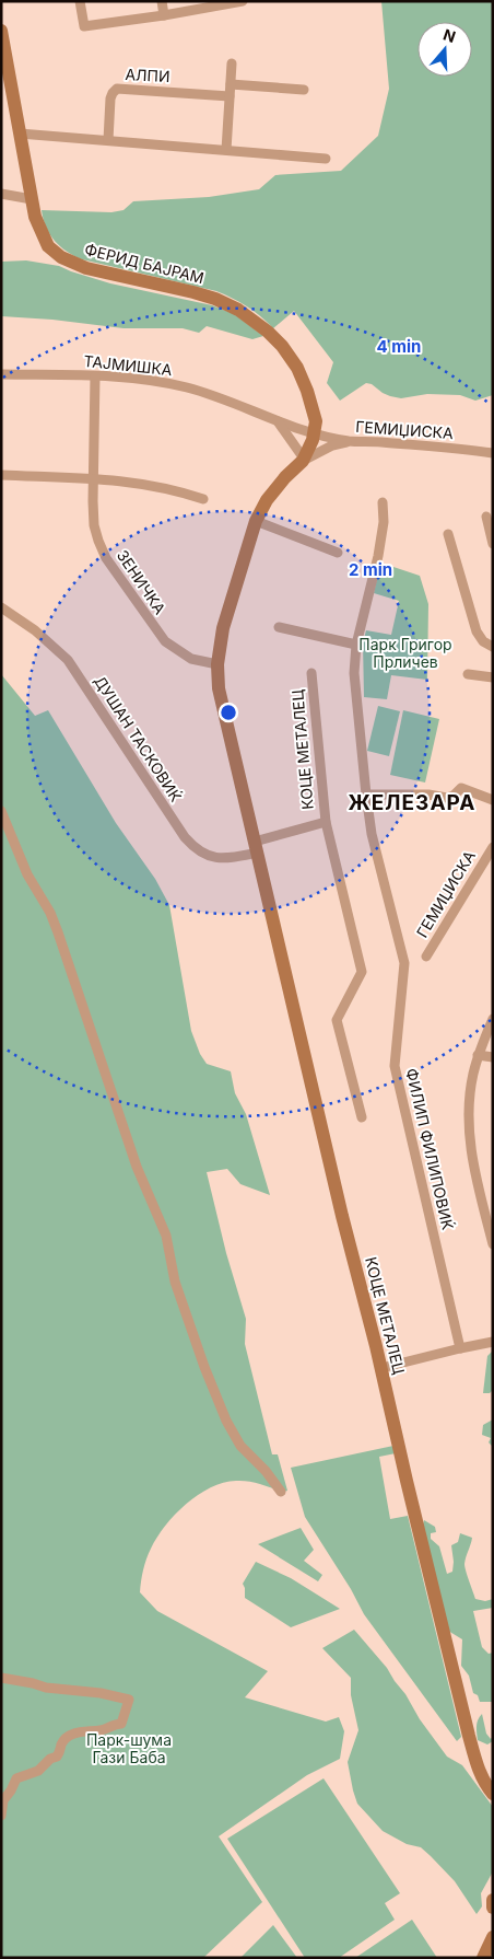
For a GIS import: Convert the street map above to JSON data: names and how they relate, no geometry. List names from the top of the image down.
{
  "streets": {
    "street": [
      "АЛПИ",
      "ФЕРИД БАЈРАМ",
      "ТАЈМИШКА",
      "ГЕМИЏИСКА",
      "ЗЕНИЧКА",
      "ДУШАН ТАСКОВИЌ",
      "КОЦЕ МЕТАЛЕЦ",
      "ФИЛИП ФИЛИПОВИЌ"
    ]
  },
  "crossings": [
    ["ФЕРИД БАЈРАМ", "ТАЈМИШКА"],
    ["ФЕРИД БАЈРАМ", "ГЕМИЏИСКА"],
    ["ФЕРИД БАЈРАМ", "КОЦЕ МЕТАЛЕЦ"],
    ["ТАЈМИШКА", "ГЕМИЏИСКА"],
    ["ТАЈМИШКА", "ЗЕНИЧКА"],
    ["ТАЈМИШКА", "КОЦЕ МЕТАЛЕЦ"],
    ["ГЕМИЏИСКА", "КОЦЕ МЕТАЛЕЦ"],
    ["ЗЕНИЧКА", "КОЦЕ МЕТАЛЕЦ"],
    ["ДУШАН ТАСКОВИЌ", "КОЦЕ МЕТАЛЕЦ"]
  ],
  "districts": ["ЖЕЛЕЗАРА"],
  "parks": ["Парк Григор Прличев", "Парк-шума Гази Баба"],
  "north": "top",
  "rings": ["4 min", "2 min"]
}
